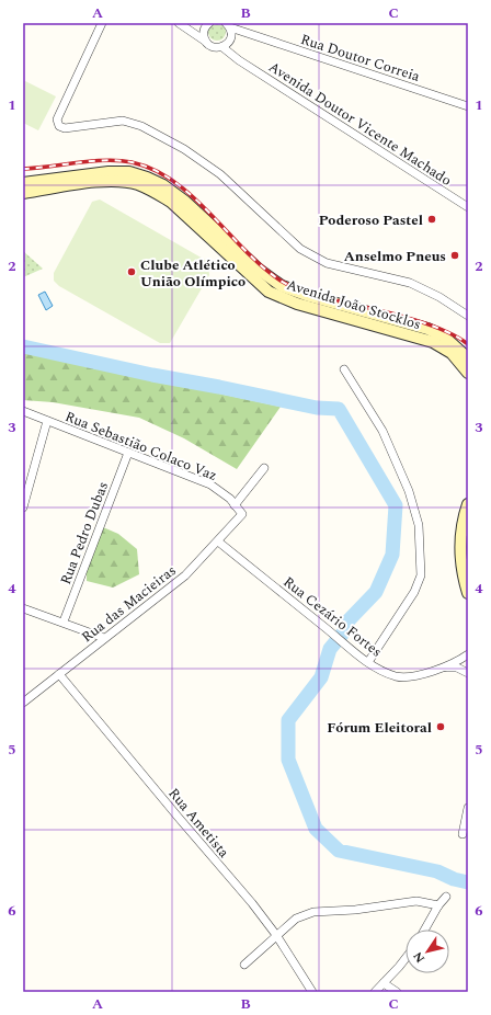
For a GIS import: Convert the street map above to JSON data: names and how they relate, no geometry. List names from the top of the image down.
{
  "streets": {
    "main road": ["Avenida João Stocklos"],
    "street": [
      "Rua Doutor Correia",
      "Avenida Doutor Vicente Machado",
      "Rua Sebastião Colaco Vaz",
      "Rua Pedro Dubas",
      "Rua das Macieiras",
      "Rua Cezário Fortes",
      "Rua Ametista"
    ]
  },
  "crossings": [
    ["Rua Sebastião Colaco Vaz", "Rua Pedro Dubas"],
    ["Rua Sebastião Colaco Vaz", "Rua das Macieiras"],
    ["Rua das Macieiras", "Rua Cezário Fortes"],
    ["Rua das Macieiras", "Rua Ametista"]
  ],
  "places": [
    "Poderoso Pastel",
    "Anselmo Pneus",
    "Clube Atlético União Olímpico",
    "Fórum Eleitoral"
  ],
  "north": "bottom left",
  "grid": {
    "columns": ["A", "B", "C"],
    "rows": [
      "1",
      "2",
      "3",
      "4",
      "5",
      "6"
    ]
  }
}
